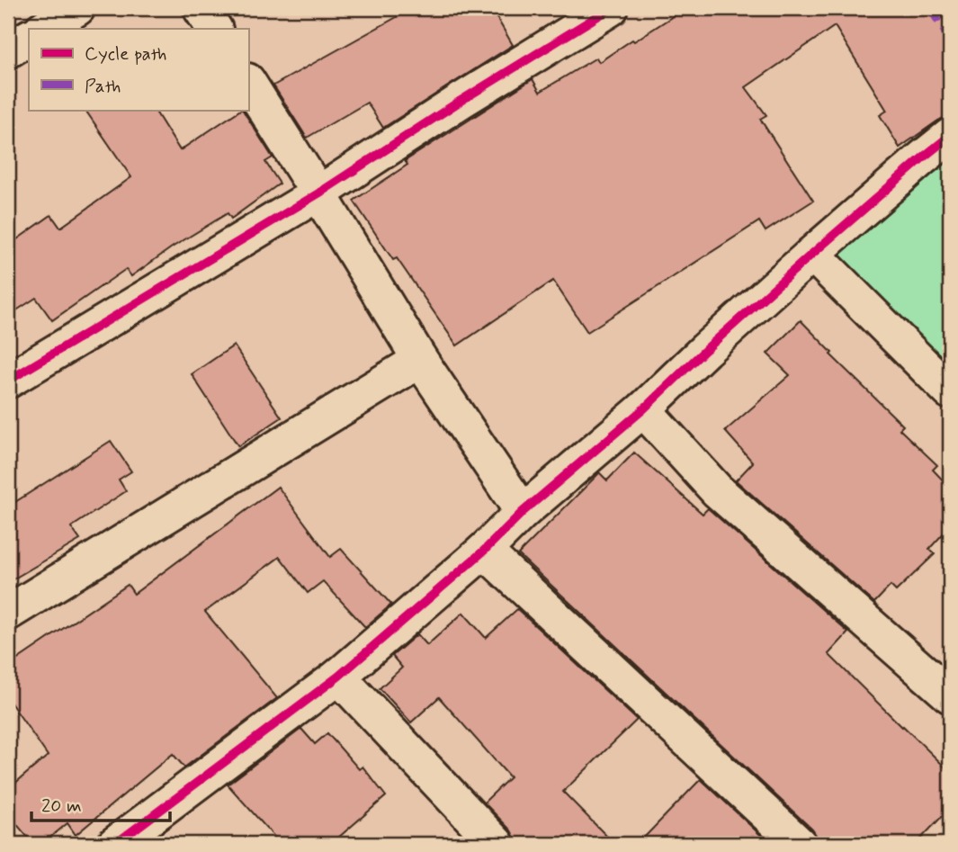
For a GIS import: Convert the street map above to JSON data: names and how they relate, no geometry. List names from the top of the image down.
{
  "legend": ["Cycle path", "Path"],
  "scale_bar": "20 m"
}
